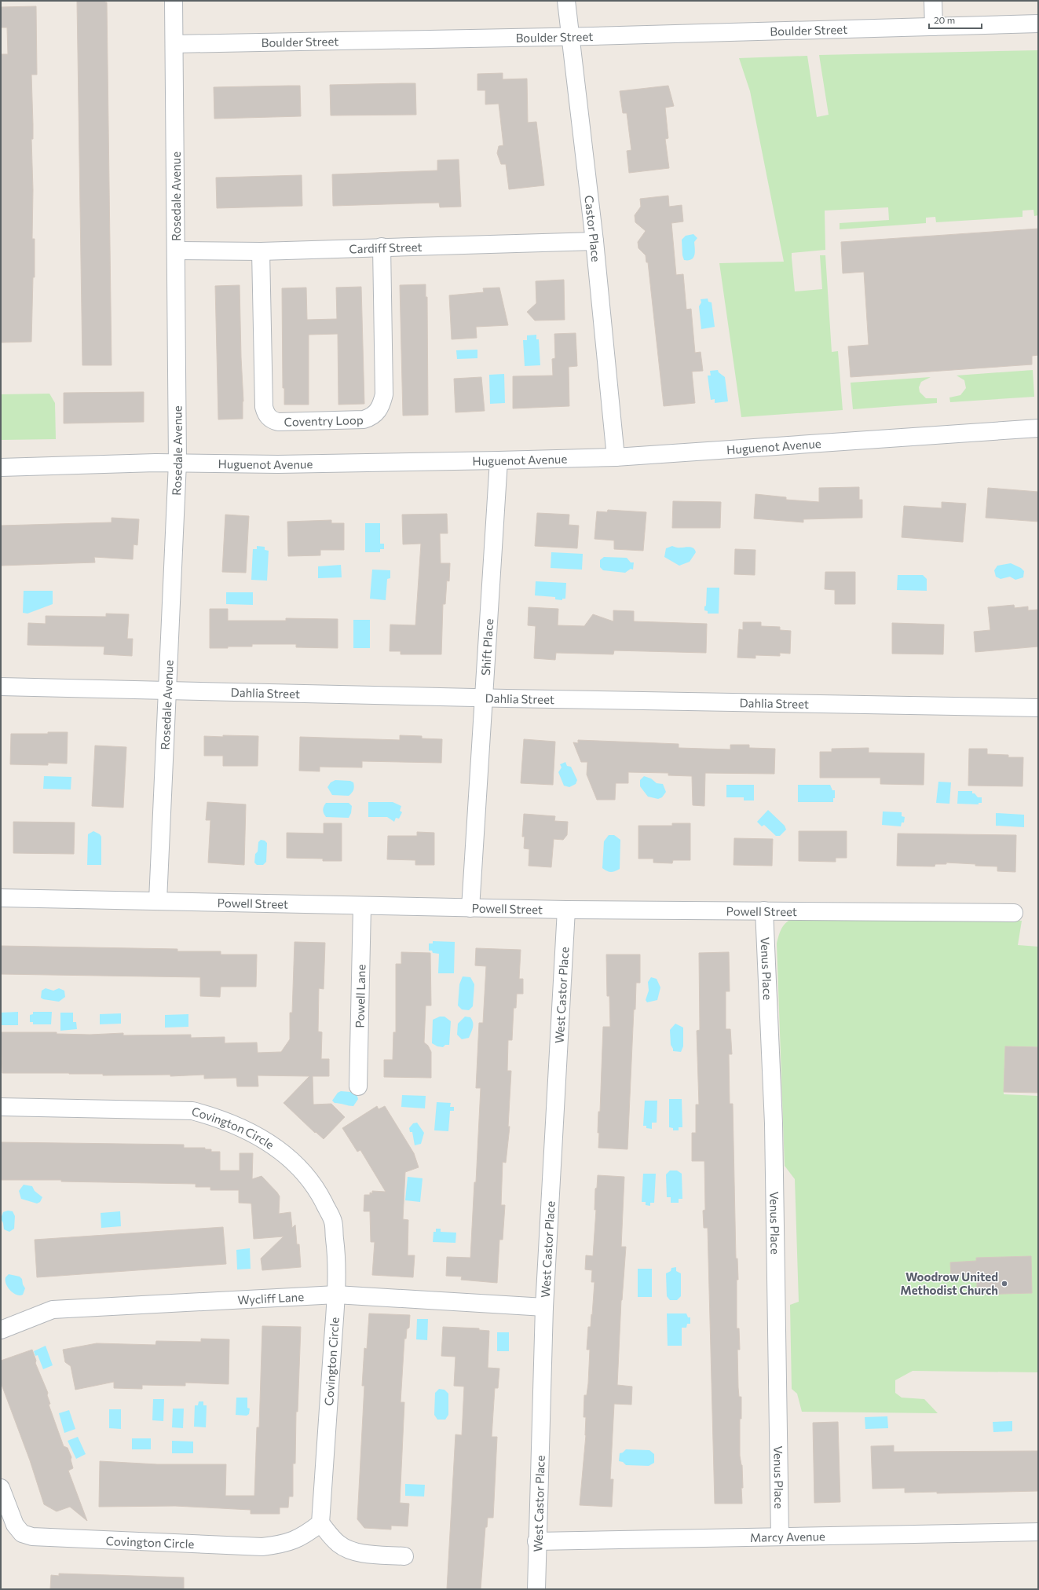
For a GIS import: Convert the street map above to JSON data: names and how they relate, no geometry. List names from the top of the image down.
{
  "streets": {
    "street": [
      "Boulder Street",
      "Rosedale Avenue",
      "Castor Place",
      "Cardiff Street",
      "Coventry Loop",
      "Huguenot Avenue",
      "Shift Place",
      "Dahlia Street",
      "Powell Street",
      "Venus Place",
      "West Castor Place",
      "Powell Lane",
      "Covington Circle",
      "Wycliff Lane",
      "Marcy Avenue"
    ]
  },
  "crossings": [
    ["Boulder Street", "Rosedale Avenue"],
    ["Boulder Street", "Castor Place"],
    ["Rosedale Avenue", "Cardiff Street"],
    ["Rosedale Avenue", "Huguenot Avenue"],
    ["Rosedale Avenue", "Dahlia Street"],
    ["Rosedale Avenue", "Powell Street"],
    ["Castor Place", "Cardiff Street"],
    ["Castor Place", "Huguenot Avenue"],
    ["Cardiff Street", "Coventry Loop"],
    ["Huguenot Avenue", "Shift Place"],
    ["Shift Place", "Dahlia Street"],
    ["Shift Place", "Powell Street"],
    ["Powell Street", "Venus Place"],
    ["Powell Street", "West Castor Place"],
    ["Powell Street", "Powell Lane"],
    ["Venus Place", "Marcy Avenue"],
    ["West Castor Place", "Wycliff Lane"],
    ["West Castor Place", "Marcy Avenue"],
    ["Covington Circle", "Wycliff Lane"]
  ],
  "places": ["Woodrow United Methodist Church"],
  "scale_bar": "20 m"
}
